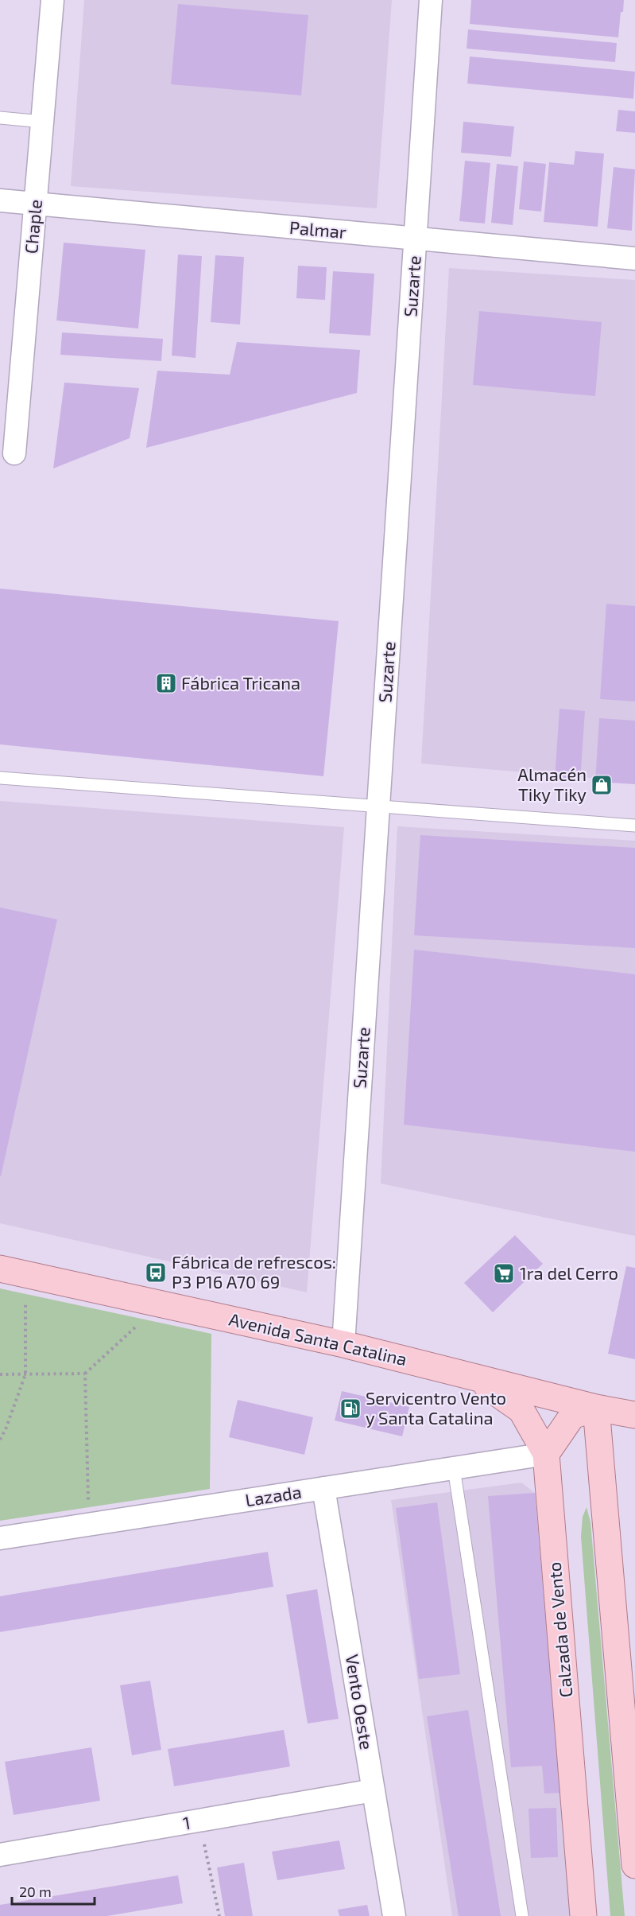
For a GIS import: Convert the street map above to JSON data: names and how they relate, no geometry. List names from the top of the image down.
{
  "streets": {
    "main road": ["Avenida Santa Catalina", "Calzada de Vento"],
    "street": [
      "Chaple",
      "Palmar",
      "Suzarte",
      "Lazada",
      "Vento Oeste",
      "1"
    ]
  },
  "crossings": [
    ["Chaple", "Palmar"],
    ["Palmar", "Suzarte"],
    ["Suzarte", "Avenida Santa Catalina"],
    ["Avenida Santa Catalina", "Calzada de Vento"],
    ["Lazada", "Calzada de Vento"],
    ["Lazada", "Vento Oeste"],
    ["Vento Oeste", "1"]
  ],
  "places": {
    "building": ["Fábrica Tricana"],
    "shop": ["Almacén Tiky Tiky"],
    "bus stop": ["Fábrica de refrescos: P3 P16 A70 69"],
    "supermarket": ["1ra del Cerro"],
    "fuel station": ["Servicentro Vento y Santa Catalina"]
  },
  "scale_bar": "20 m"
}
